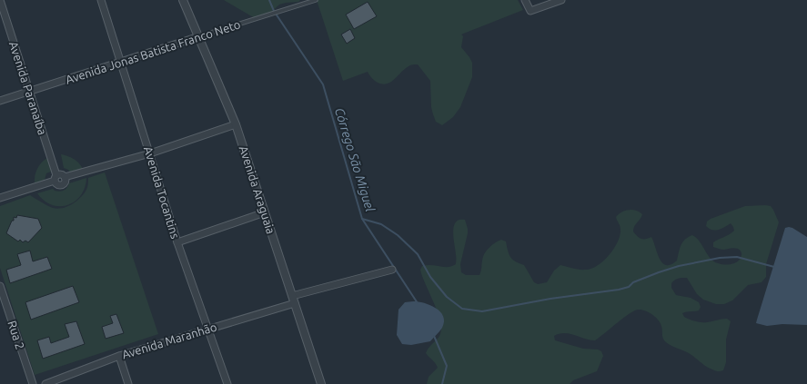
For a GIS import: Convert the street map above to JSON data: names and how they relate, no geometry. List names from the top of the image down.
{
  "streets": {
    "street": [
      "Avenida Jonas Batista Franco Neto",
      "Avenida Paranaíba",
      "Avenida Araguaia",
      "Avenida Tocantins",
      "Rua 2",
      "Avenida Maranhão"
    ]
  },
  "crossings": [
    ["Avenida Jonas Batista Franco Neto", "Avenida Paranaíba"],
    ["Avenida Jonas Batista Franco Neto", "Avenida Araguaia"],
    ["Avenida Jonas Batista Franco Neto", "Avenida Tocantins"],
    ["Avenida Araguaia", "Avenida Maranhão"],
    ["Avenida Tocantins", "Avenida Maranhão"]
  ],
  "water": ["Córrego São Miguel"]
}
